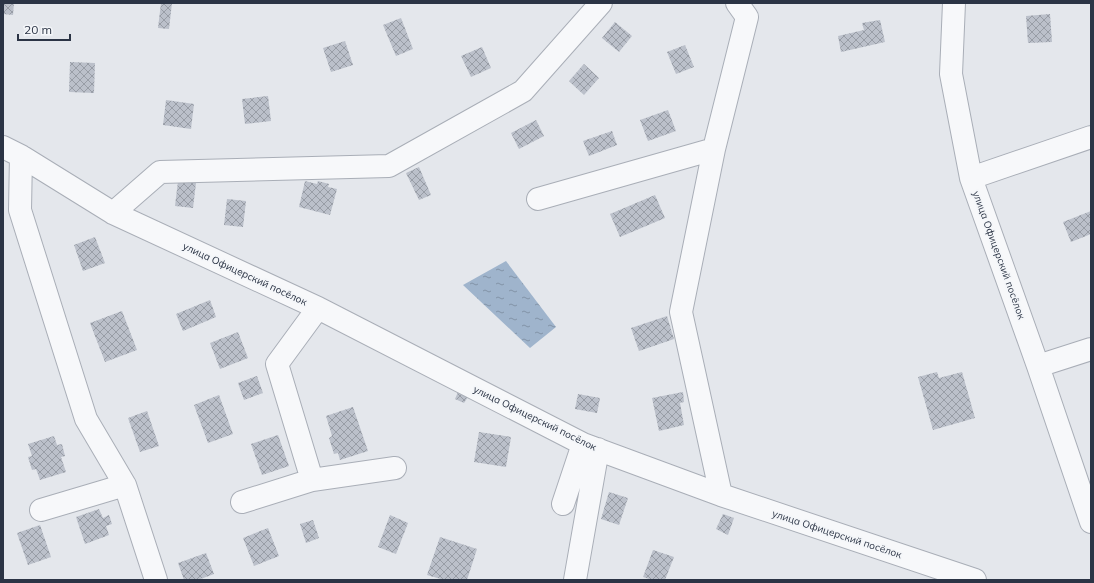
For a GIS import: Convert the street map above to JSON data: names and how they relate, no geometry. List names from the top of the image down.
{
  "streets": {
    "street": ["улица Офицерский посёлок"]
  },
  "scale_bar": "20 m"
}
